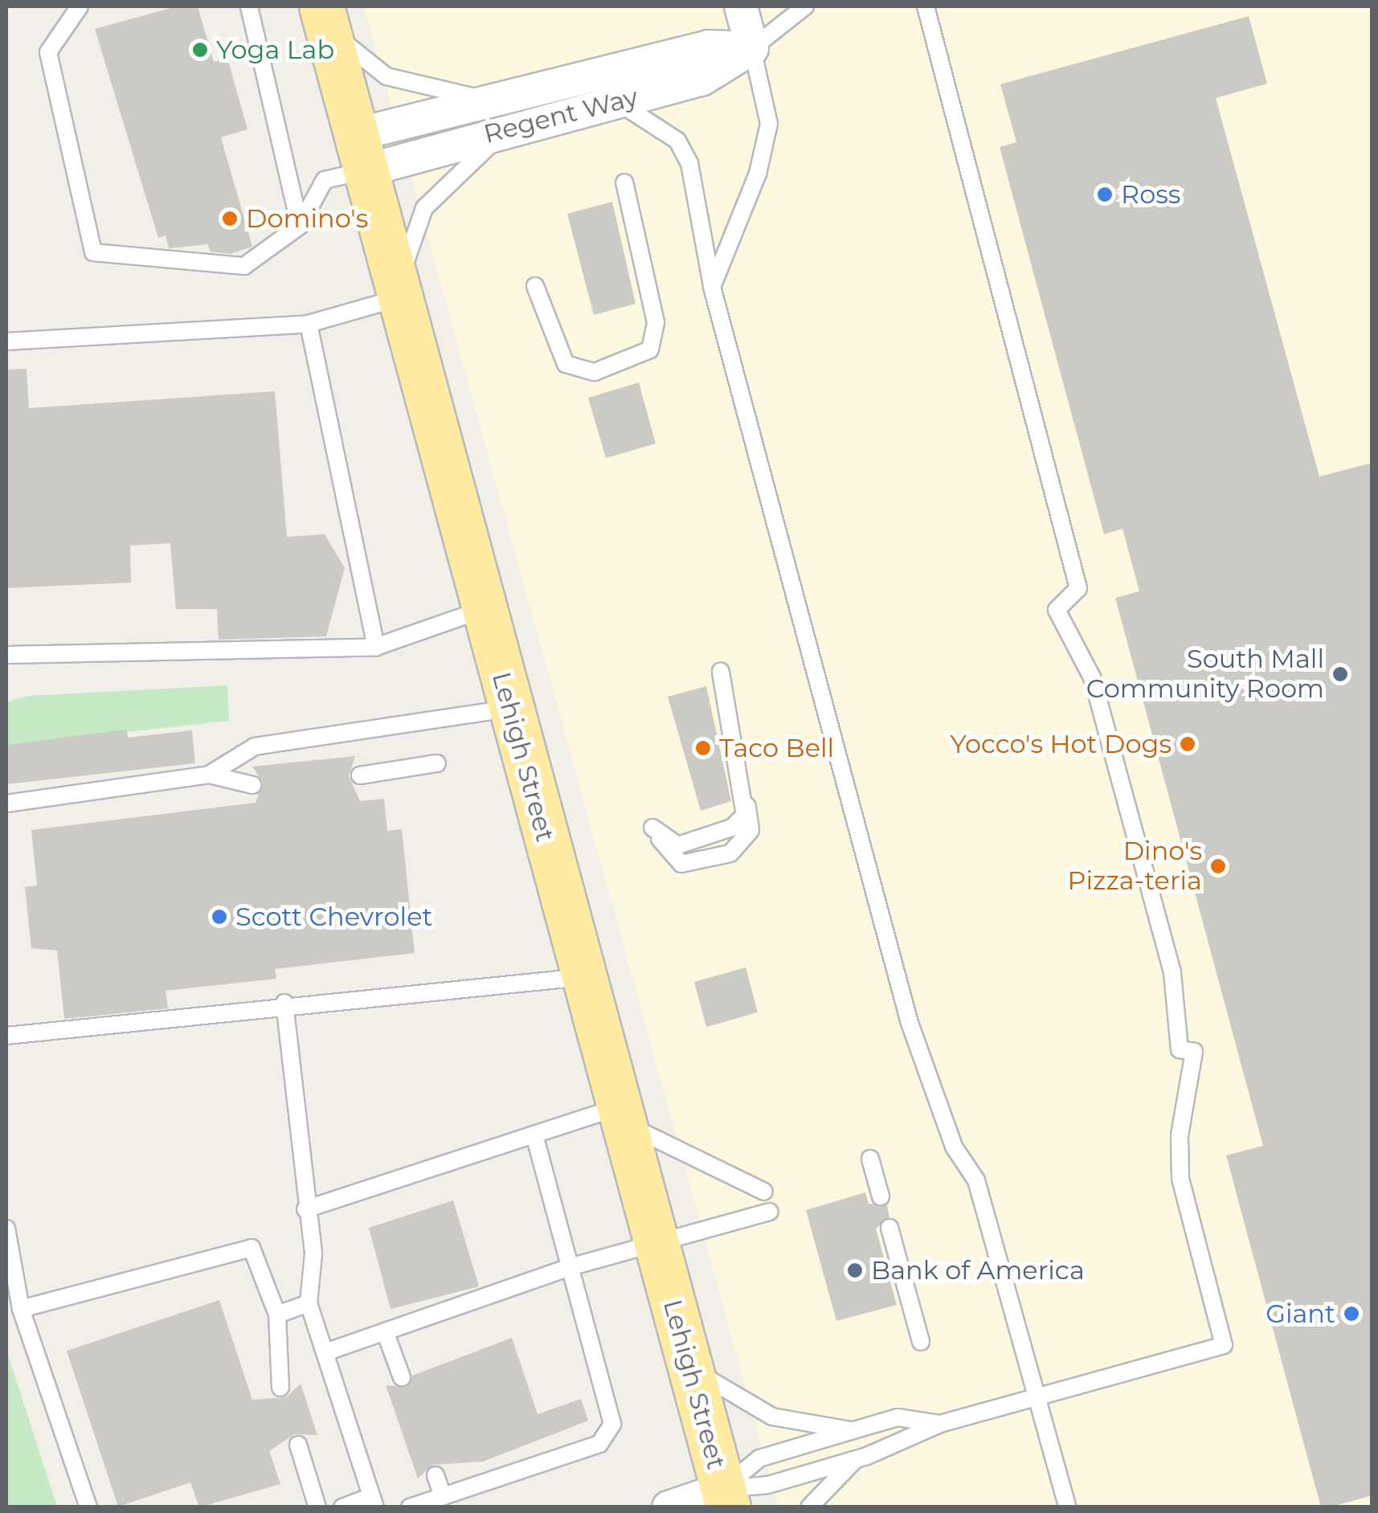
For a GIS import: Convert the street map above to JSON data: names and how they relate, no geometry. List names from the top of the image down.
{
  "streets": {
    "highway": ["Lehigh Street"],
    "street": ["Regent Way"]
  },
  "crossings": [
    ["Regent Way", "Lehigh Street"]
  ],
  "places": [
    "Yoga Lab",
    "Ross",
    "Domino's",
    "South Mall Community Room",
    "Yocco's Hot Dogs",
    "Taco Bell",
    "Dino's Pizza-teria",
    "Scott Chevrolet",
    "Bank of America",
    "Giant"
  ]
}
